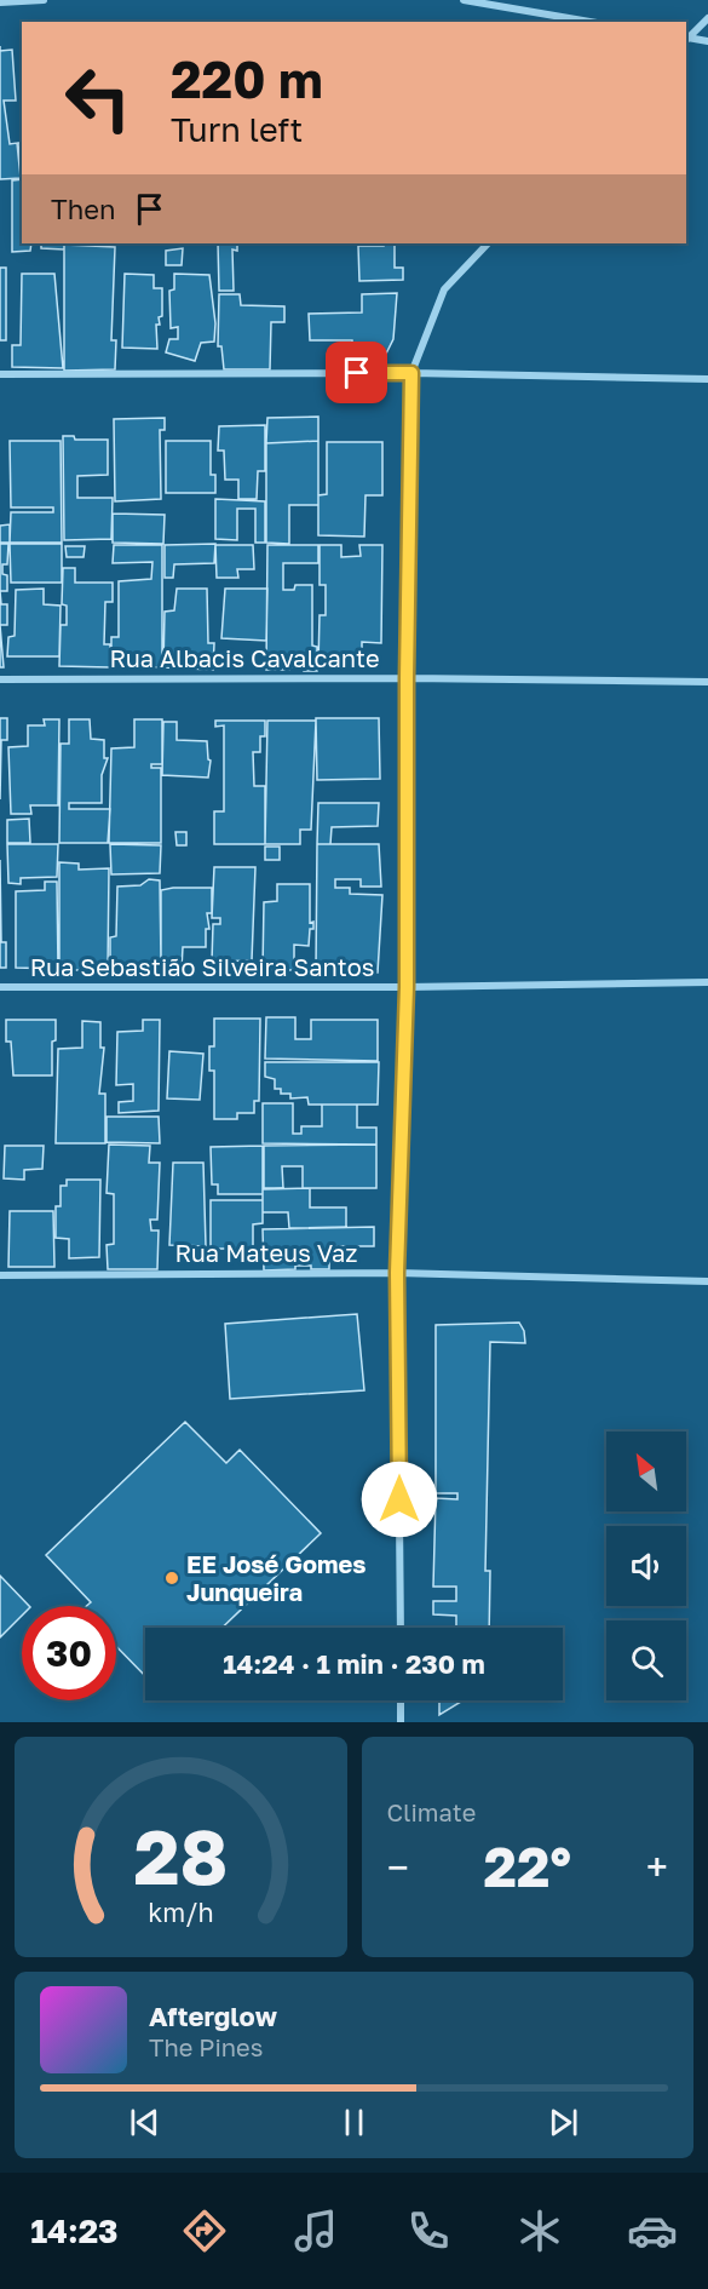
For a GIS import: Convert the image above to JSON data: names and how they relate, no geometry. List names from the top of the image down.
{
  "streets": {
    "street": ["Rua Albacis Cavalcante", "Rua Sebastião Silveira Santos", "Rua Mateus Vaz"]
  },
  "places": ["EE José Gomes Junqueira"],
  "north": "top left",
  "page": {
    "turn": ["220 m", "Turn left"],
    "then": "Then",
    "limit": "30",
    "trip": "14:24 · 1 min · 230 m",
    "tile": "Climate",
    "heat": ["−", "22°", "+"],
    "song": ["Afterglow", "The Pines"],
    "tabs": "14:23",
    "gauge": ["28", "km/h"]
  }
}
